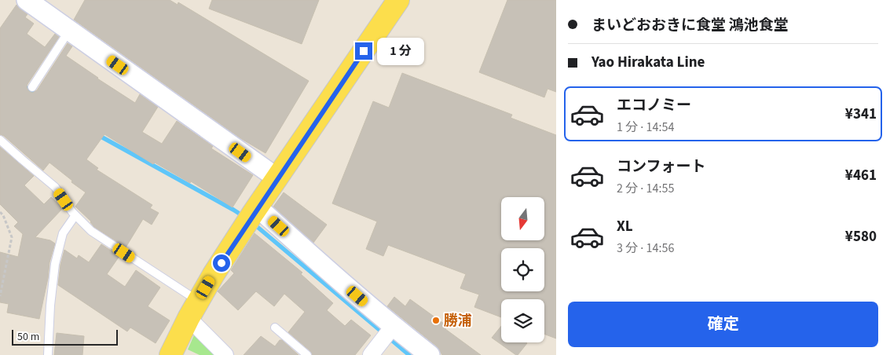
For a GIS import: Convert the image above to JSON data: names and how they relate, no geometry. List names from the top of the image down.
{
  "places": ["勝浦"],
  "scale_bar": "50 m",
  "north": "bottom",
  "page": {
    "banner": ["まいどおおきに食堂 鴻池食堂", "Yao Hirakata Line"],
    "bubble": "1 分",
    "list": [
      {
        "name": "エコノミー",
        "note": "1 分 · 14:54",
        "value": "¥341"
      },
      {
        "name": "コンフォート",
        "note": "2 分 · 14:55",
        "value": "¥461"
      },
      {
        "name": "XL",
        "note": "3 分 · 14:56",
        "value": "¥580"
      }
    ],
    "buttons": "確定",
    "scale": "50 m"
  }
}
